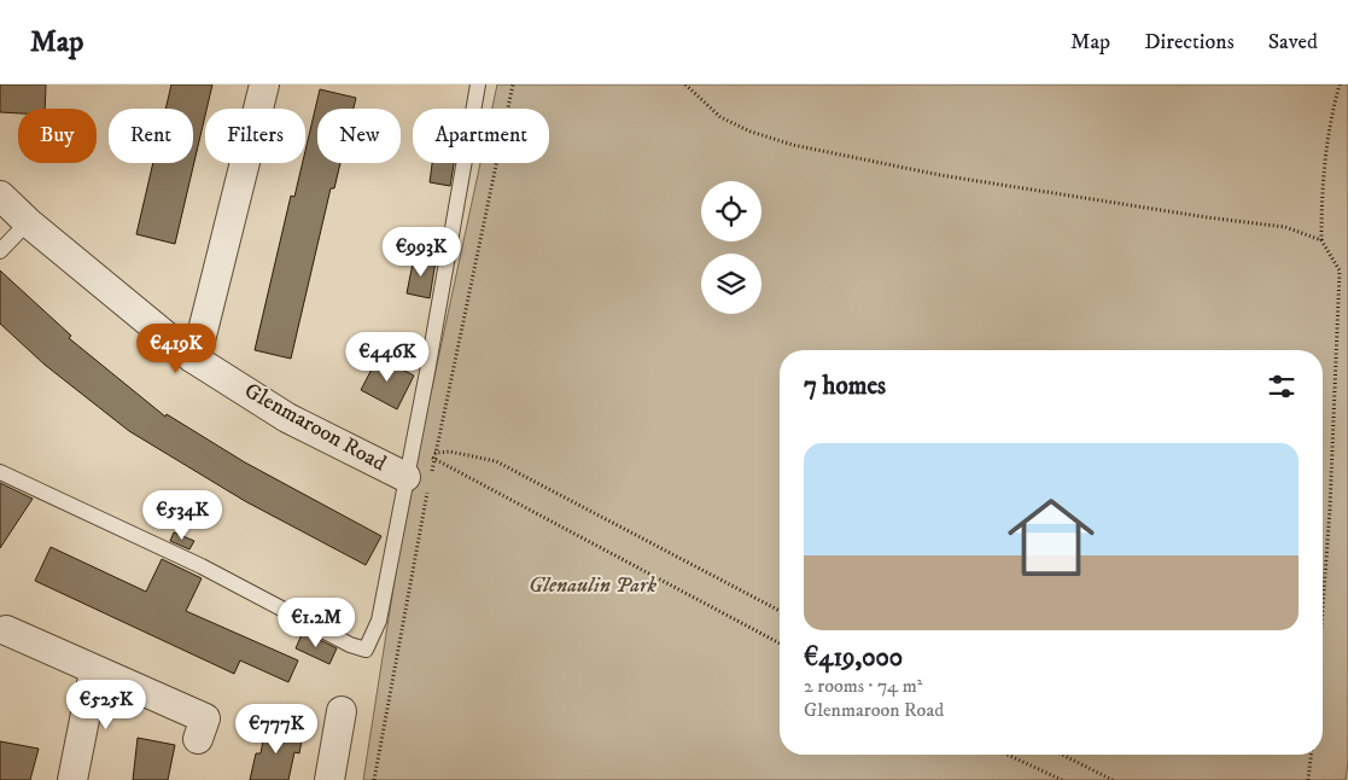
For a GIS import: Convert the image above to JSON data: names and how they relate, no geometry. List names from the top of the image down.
{
  "streets": {
    "street": ["Glenmaroon Road"]
  },
  "parks": ["Glenaulin Park"],
  "page": {
    "header": "Map",
    "nav": ["Map", "Directions", "Saved"],
    "chip": [
      "Buy",
      "Rent",
      "Filters",
      "New",
      "Apartment"
    ],
    "price": [
      "€993K",
      "€419K",
      "€446K",
      "€534K",
      "€1.2M",
      "€525K",
      "€777K"
    ],
    "heading": "7 homes",
    "list": [
      {
        "name": "€419,000",
        "note": "2 rooms · 74 m² · Glenmaroon Road"
      }
    ]
  }
}
